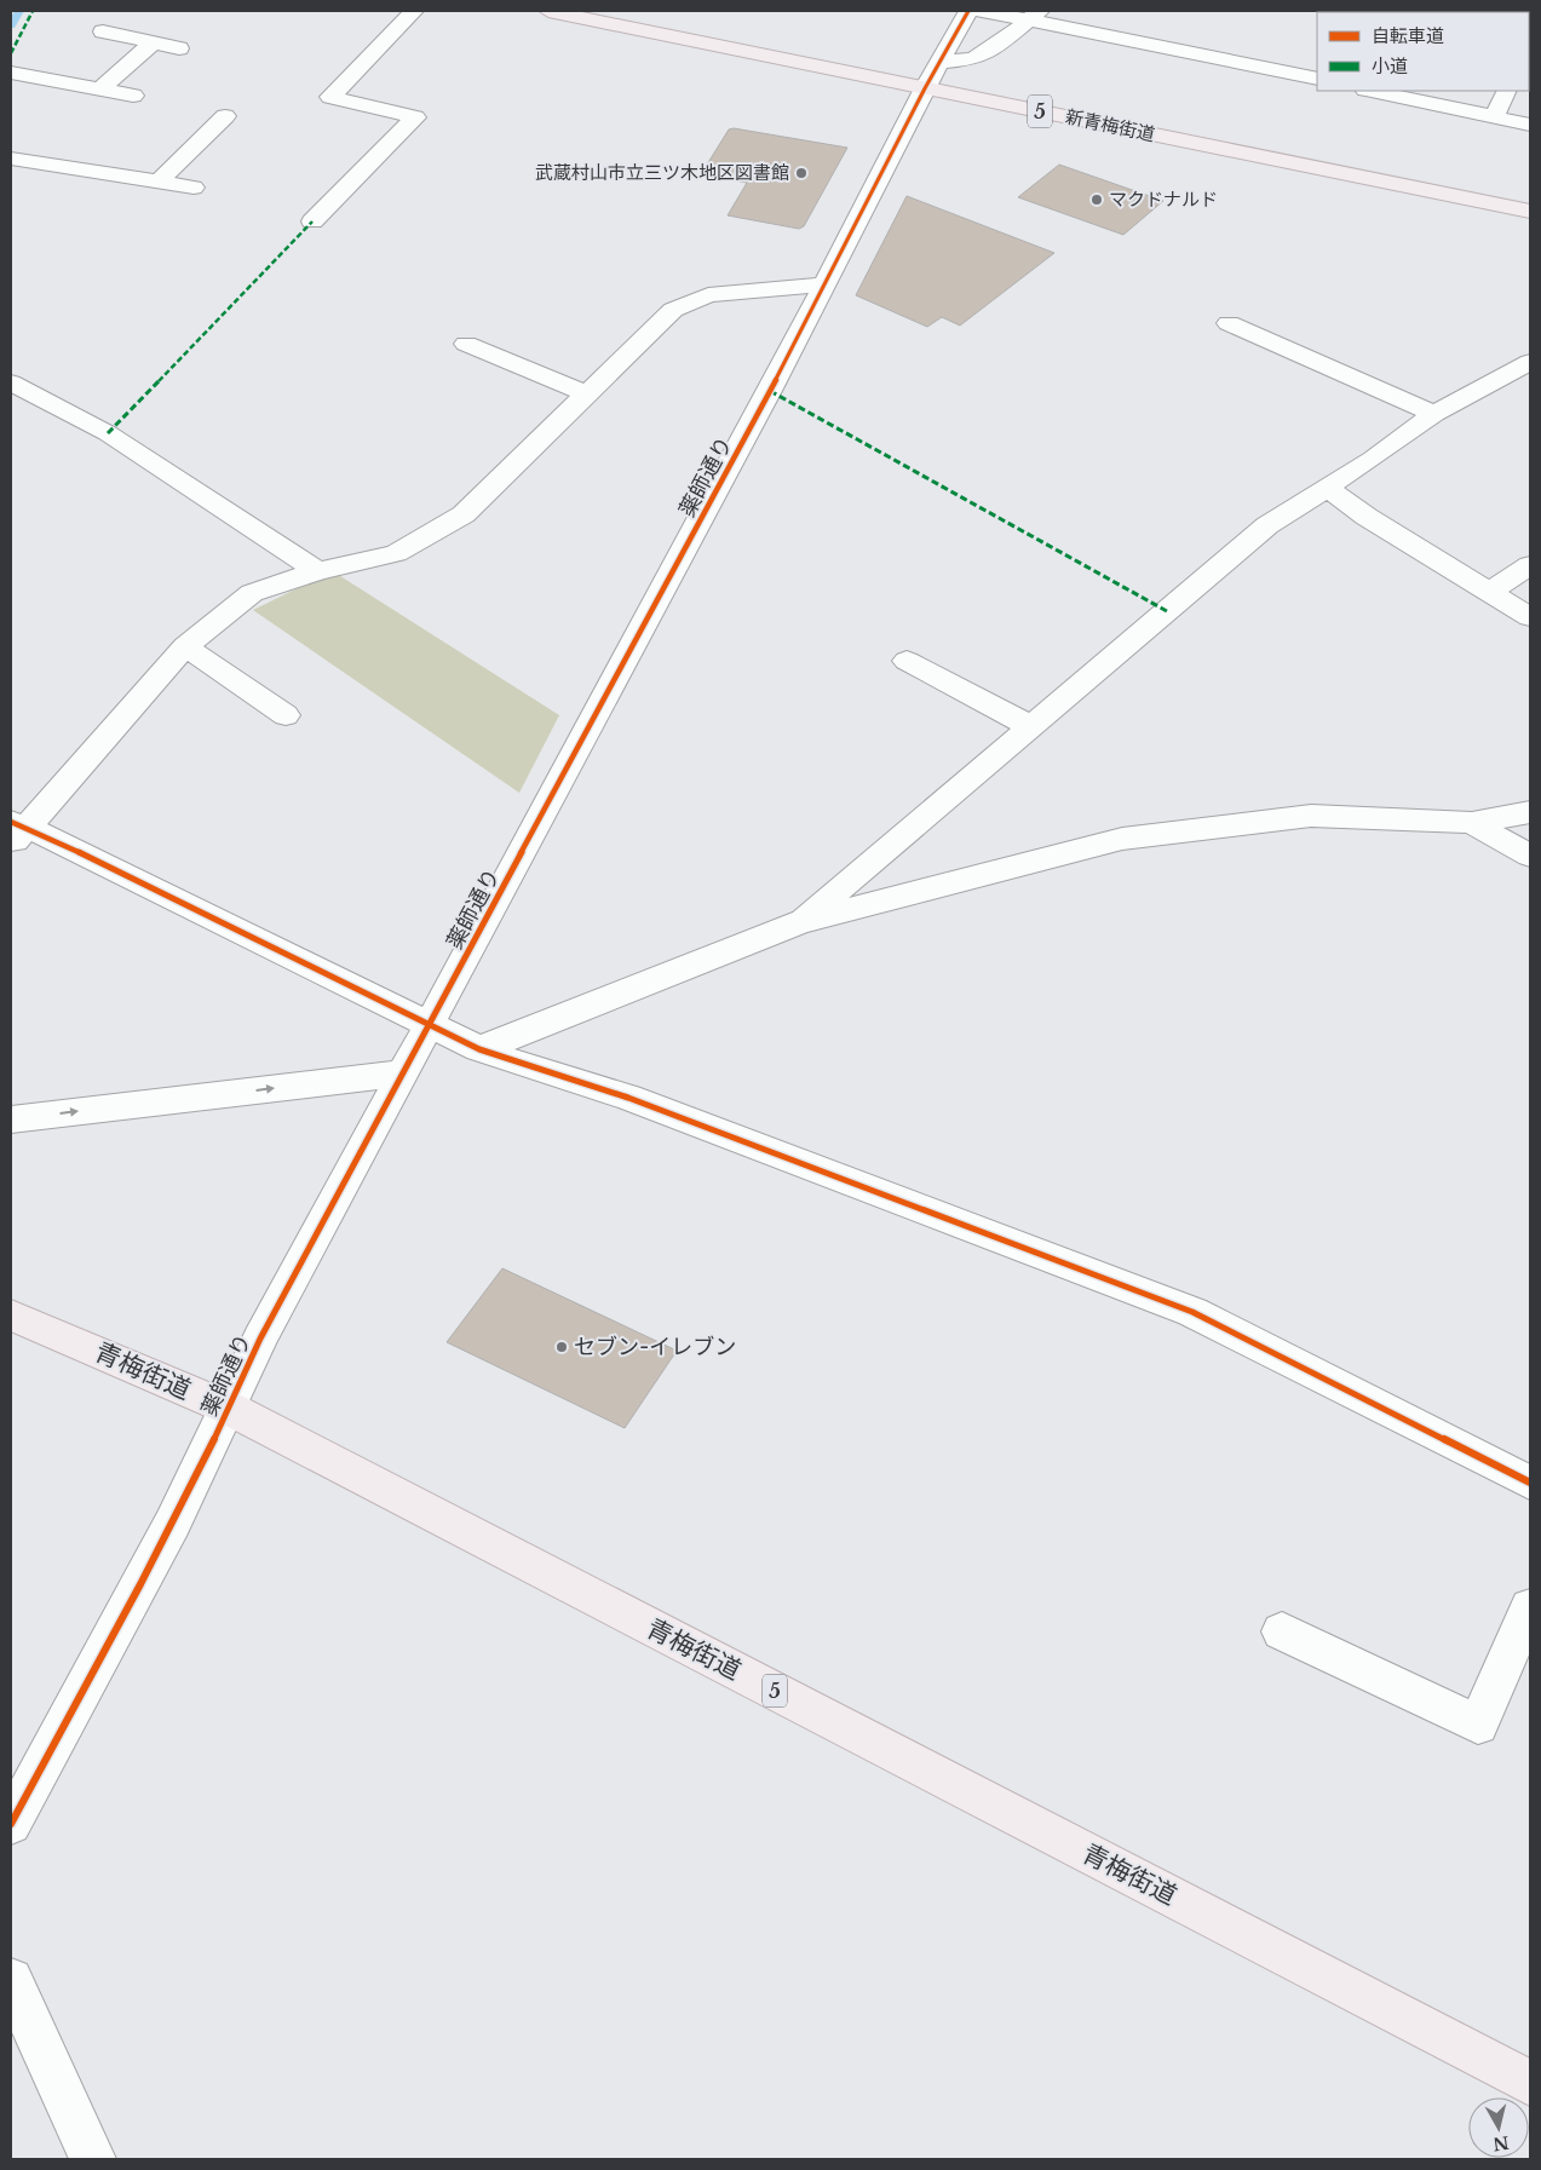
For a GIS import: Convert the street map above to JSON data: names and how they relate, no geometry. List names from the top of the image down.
{
  "streets": {
    "main road": ["5", "新青梅街道", "青梅街道"],
    "street": ["薬師通り"]
  },
  "crossings": [
    ["新青梅街道", "薬師通り"],
    ["薬師通り", "青梅街道"]
  ],
  "places": ["武蔵村山市立三ツ木地区図書館", "マクドナルド", "セブン-イレブン"],
  "legend": ["自転車道", "小道"],
  "north": "bottom"
}
